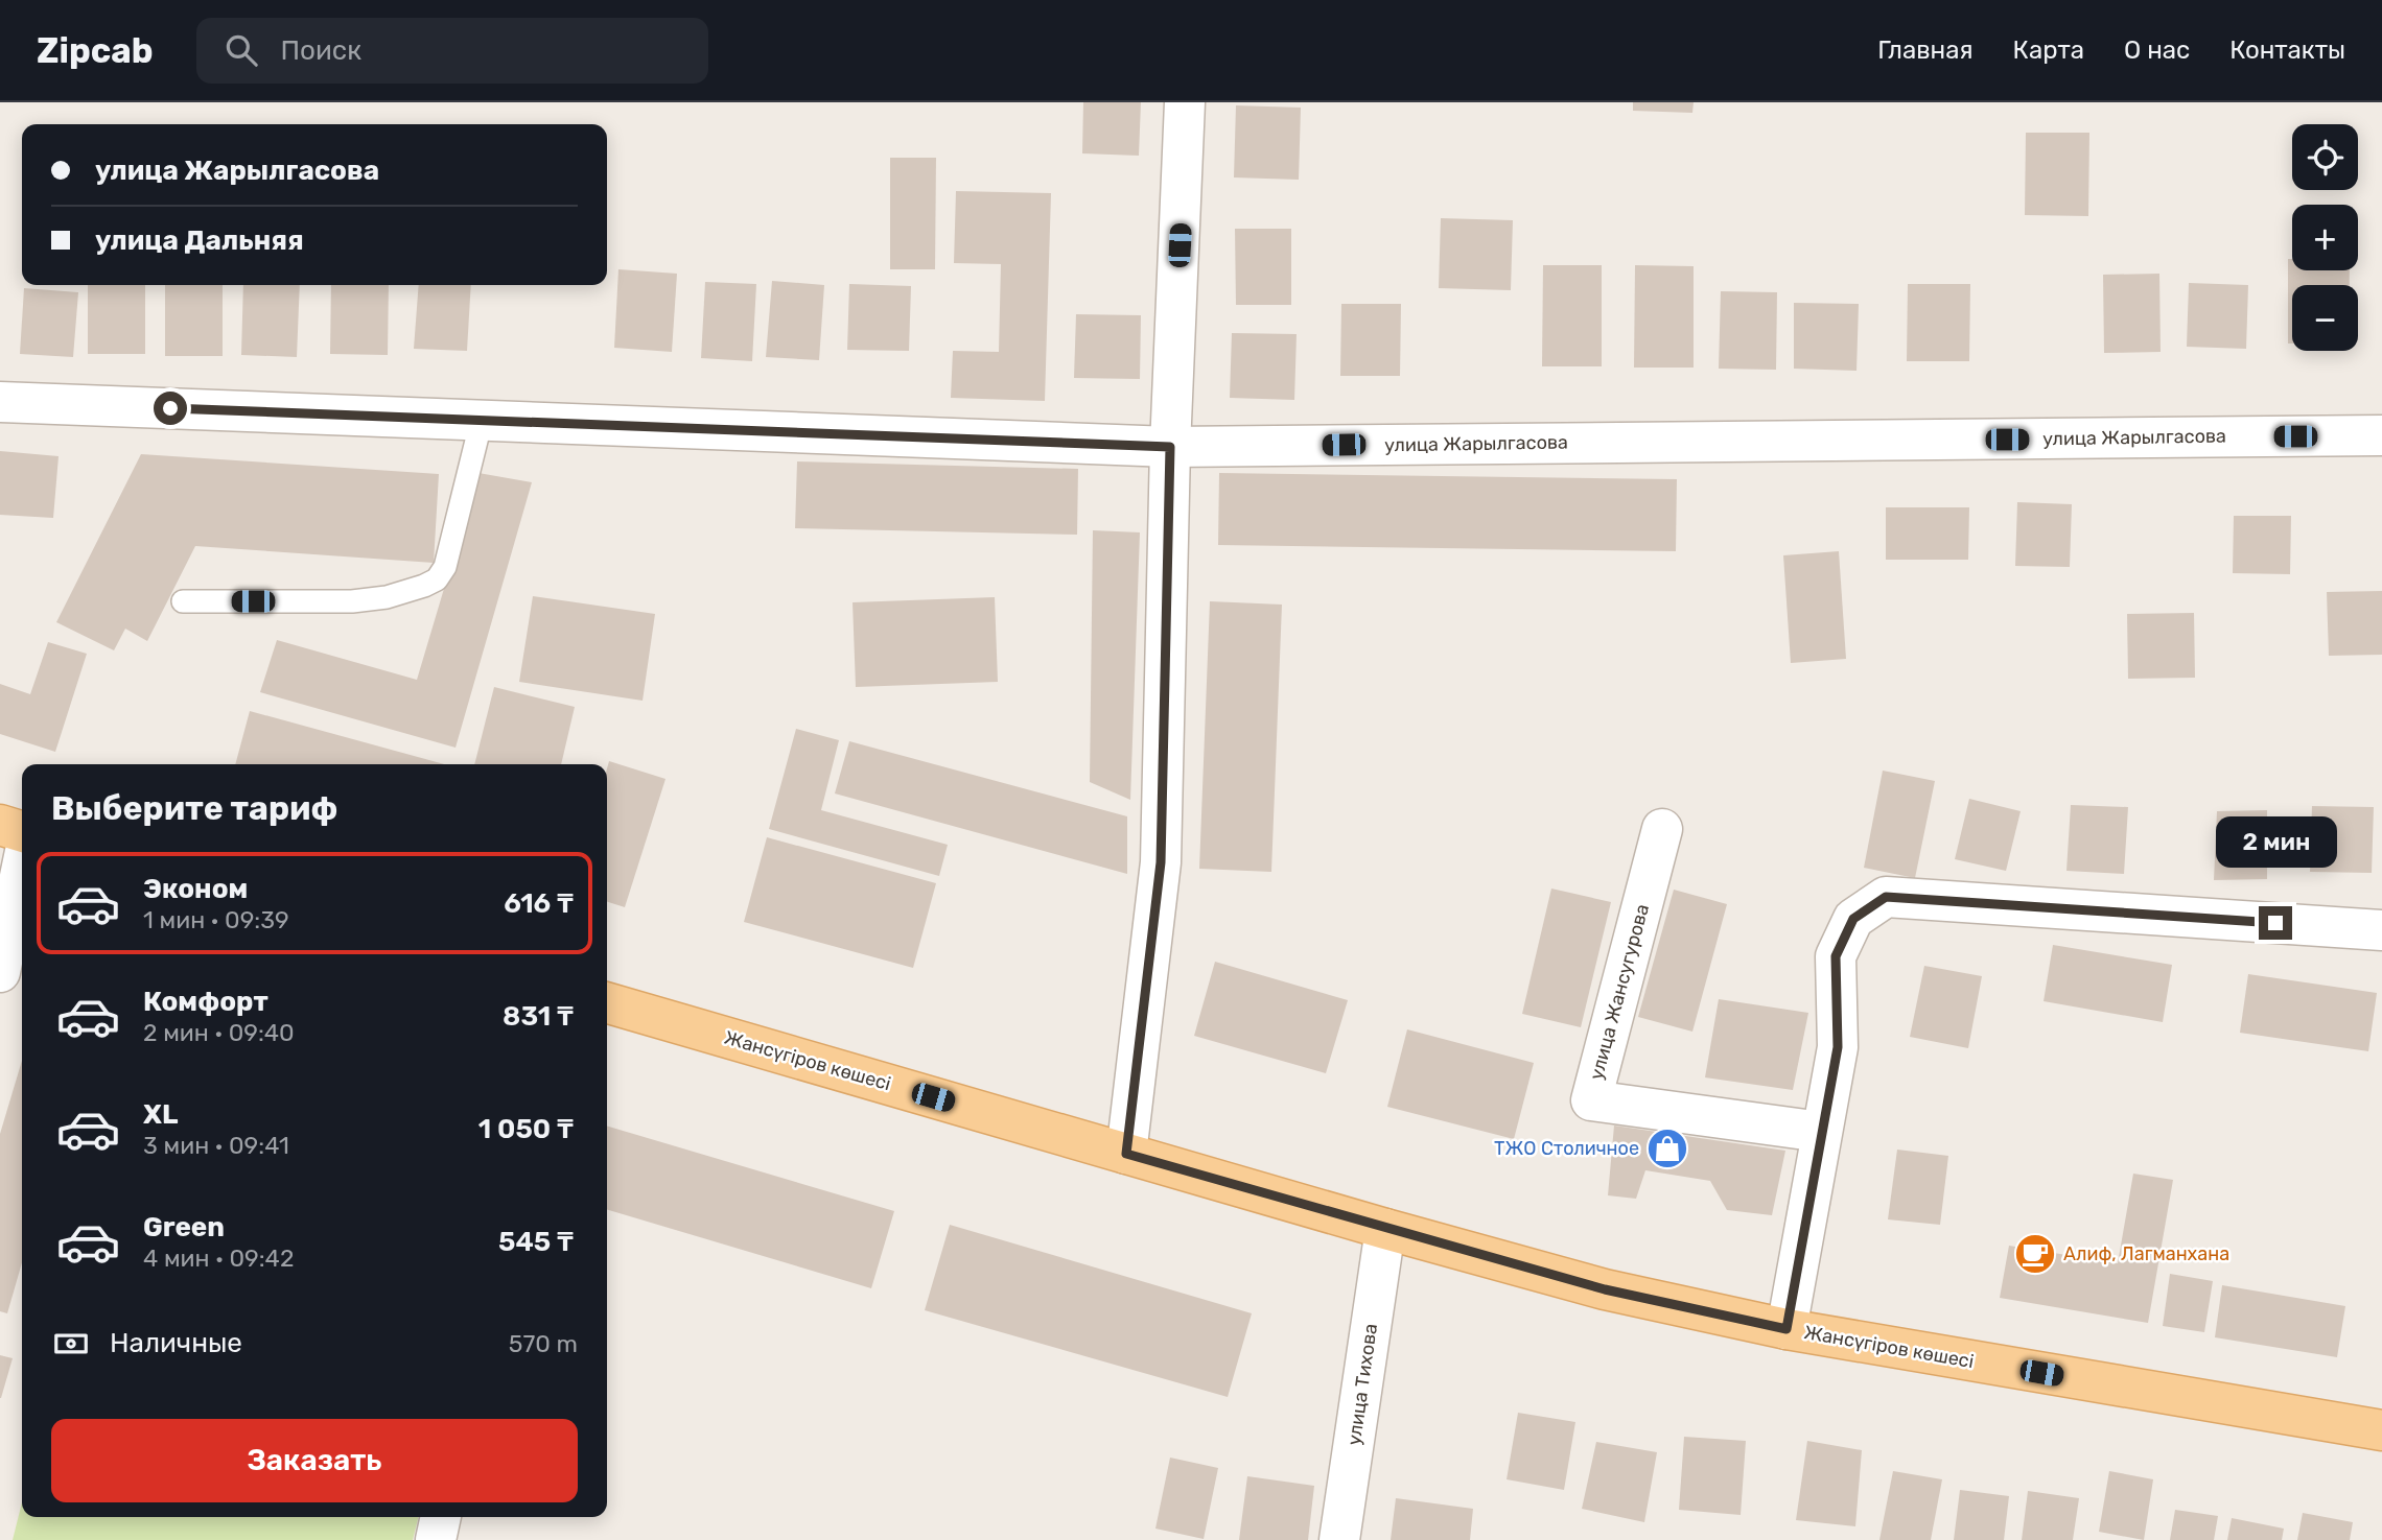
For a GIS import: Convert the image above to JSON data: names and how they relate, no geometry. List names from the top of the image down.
{
  "streets": {
    "main road": ["Жансүгіров көшесі"],
    "street": ["улица Жарылгасова", "улица Жансугурова", "улица Тихова"]
  },
  "crossings": [
    ["Жансүгіров көшесі", "улица Тихова"]
  ],
  "places": {
    "shop": ["ТЖО Столичное"],
    "cafe": ["Алиф, Лагманхана"]
  },
  "page": {
    "header": "Zipcab",
    "search": "Поиск",
    "nav": [
      "Главная",
      "Карта",
      "О нас",
      "Контакты"
    ],
    "map_buttons": ["+", "−"],
    "banner": ["улица Жарылгасова", "улица Дальняя"],
    "heading": "Выберите тариф",
    "bubble": "2 мин",
    "list": [
      {
        "name": "Эконом",
        "note": "1 мин · 09:39",
        "value": "616 ₸"
      },
      {
        "name": "Комфорт",
        "note": "2 мин · 09:40",
        "value": "831 ₸"
      },
      {
        "name": "XL",
        "note": "3 мин · 09:41",
        "value": "1 050 ₸"
      },
      {
        "name": "Green",
        "note": "4 мин · 09:42",
        "value": "545 ₸"
      }
    ],
    "pay": ["Наличные", "570 m"],
    "buttons": "Заказать"
  }
}
